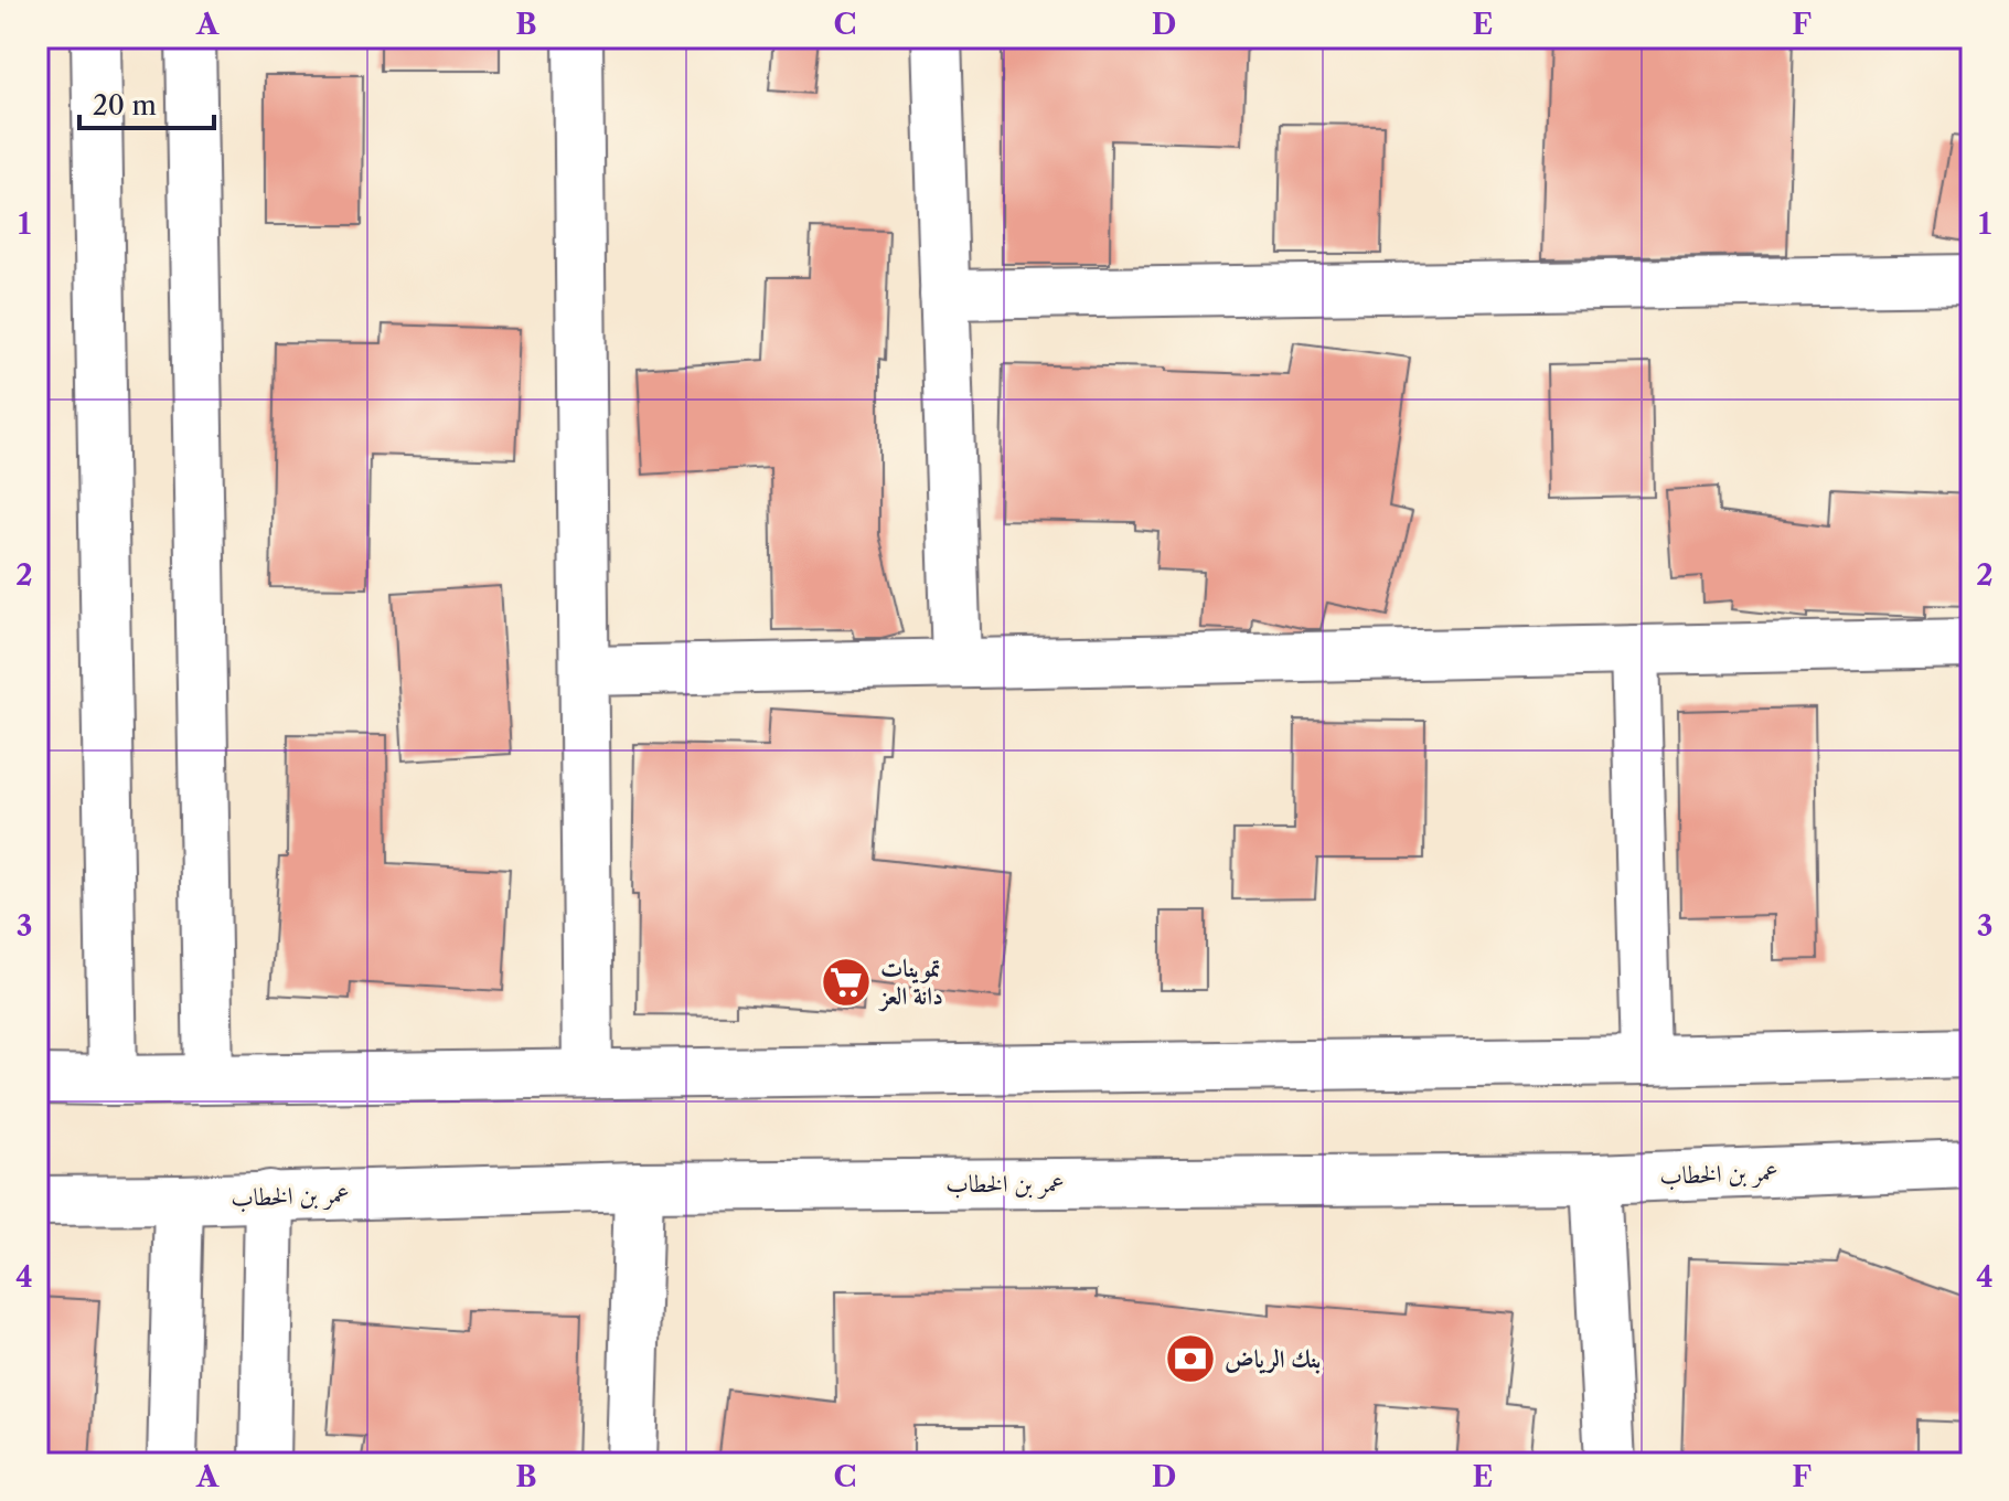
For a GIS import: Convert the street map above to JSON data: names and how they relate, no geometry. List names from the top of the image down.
{
  "streets": {
    "street": ["عمر بن الخطاب"]
  },
  "places": {
    "supermarket": ["تموينات دانة العز"],
    "bank": ["بنك الرياض"]
  },
  "scale_bar": "20 m",
  "grid": {
    "columns": [
      "A",
      "B",
      "C",
      "D",
      "E",
      "F"
    ],
    "rows": [
      "1",
      "2",
      "3",
      "4"
    ]
  }
}
